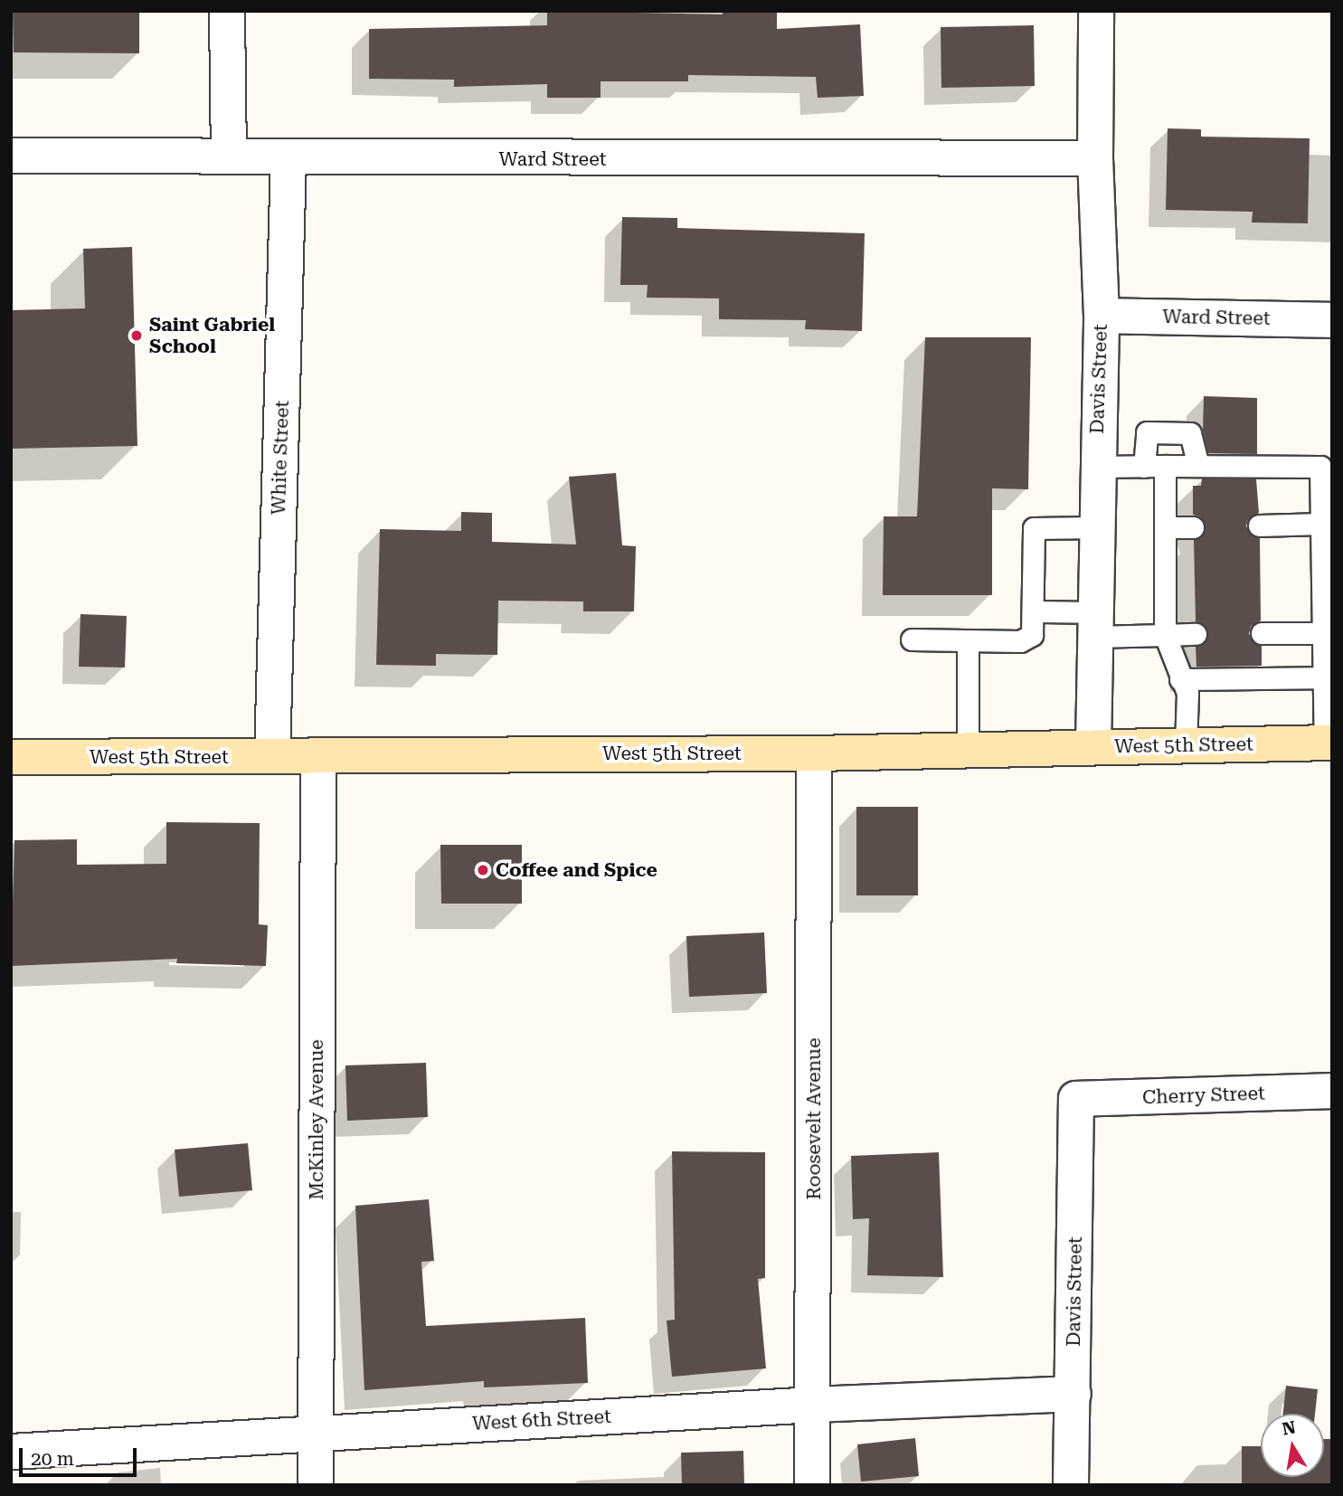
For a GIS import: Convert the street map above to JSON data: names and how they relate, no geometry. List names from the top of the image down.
{
  "streets": {
    "main road": ["West 5th Street"],
    "street": [
      "Ward Street",
      "Davis Street",
      "White Street",
      "Cherry Street",
      "Roosevelt Avenue",
      "McKinley Avenue",
      "West 6th Street"
    ]
  },
  "crossings": [
    ["Ward Street", "Davis Street"],
    ["Ward Street", "White Street"],
    ["Davis Street", "West 5th Street"],
    ["Davis Street", "Cherry Street"],
    ["Davis Street", "West 6th Street"],
    ["White Street", "West 5th Street"],
    ["West 5th Street", "Roosevelt Avenue"],
    ["West 5th Street", "McKinley Avenue"],
    ["Roosevelt Avenue", "West 6th Street"],
    ["McKinley Avenue", "West 6th Street"]
  ],
  "places": ["Saint Gabriel School", "Coffee and Spice"],
  "scale_bar": "20 m",
  "north": "top"
}
